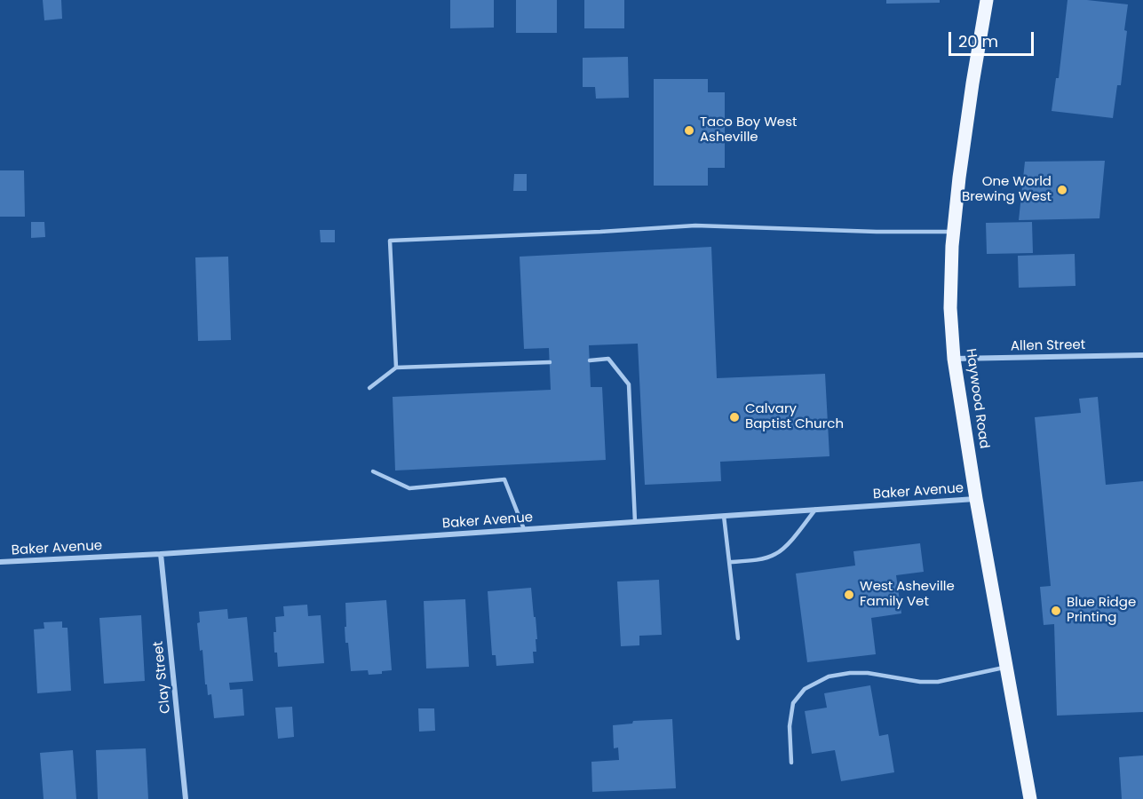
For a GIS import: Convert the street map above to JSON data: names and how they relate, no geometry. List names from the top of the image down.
{
  "streets": {
    "main road": ["Haywood Road"],
    "street": ["Allen Street", "Baker Avenue", "Clay Street"]
  },
  "crossings": [
    ["Allen Street", "Haywood Road"],
    ["Haywood Road", "Baker Avenue"],
    ["Baker Avenue", "Clay Street"]
  ],
  "places": [
    "Taco Boy West Asheville",
    "One World Brewing West",
    "Calvary Baptist Church",
    "West Asheville Family Vet",
    "Blue Ridge Printing"
  ],
  "scale_bar": "20 m"
}
